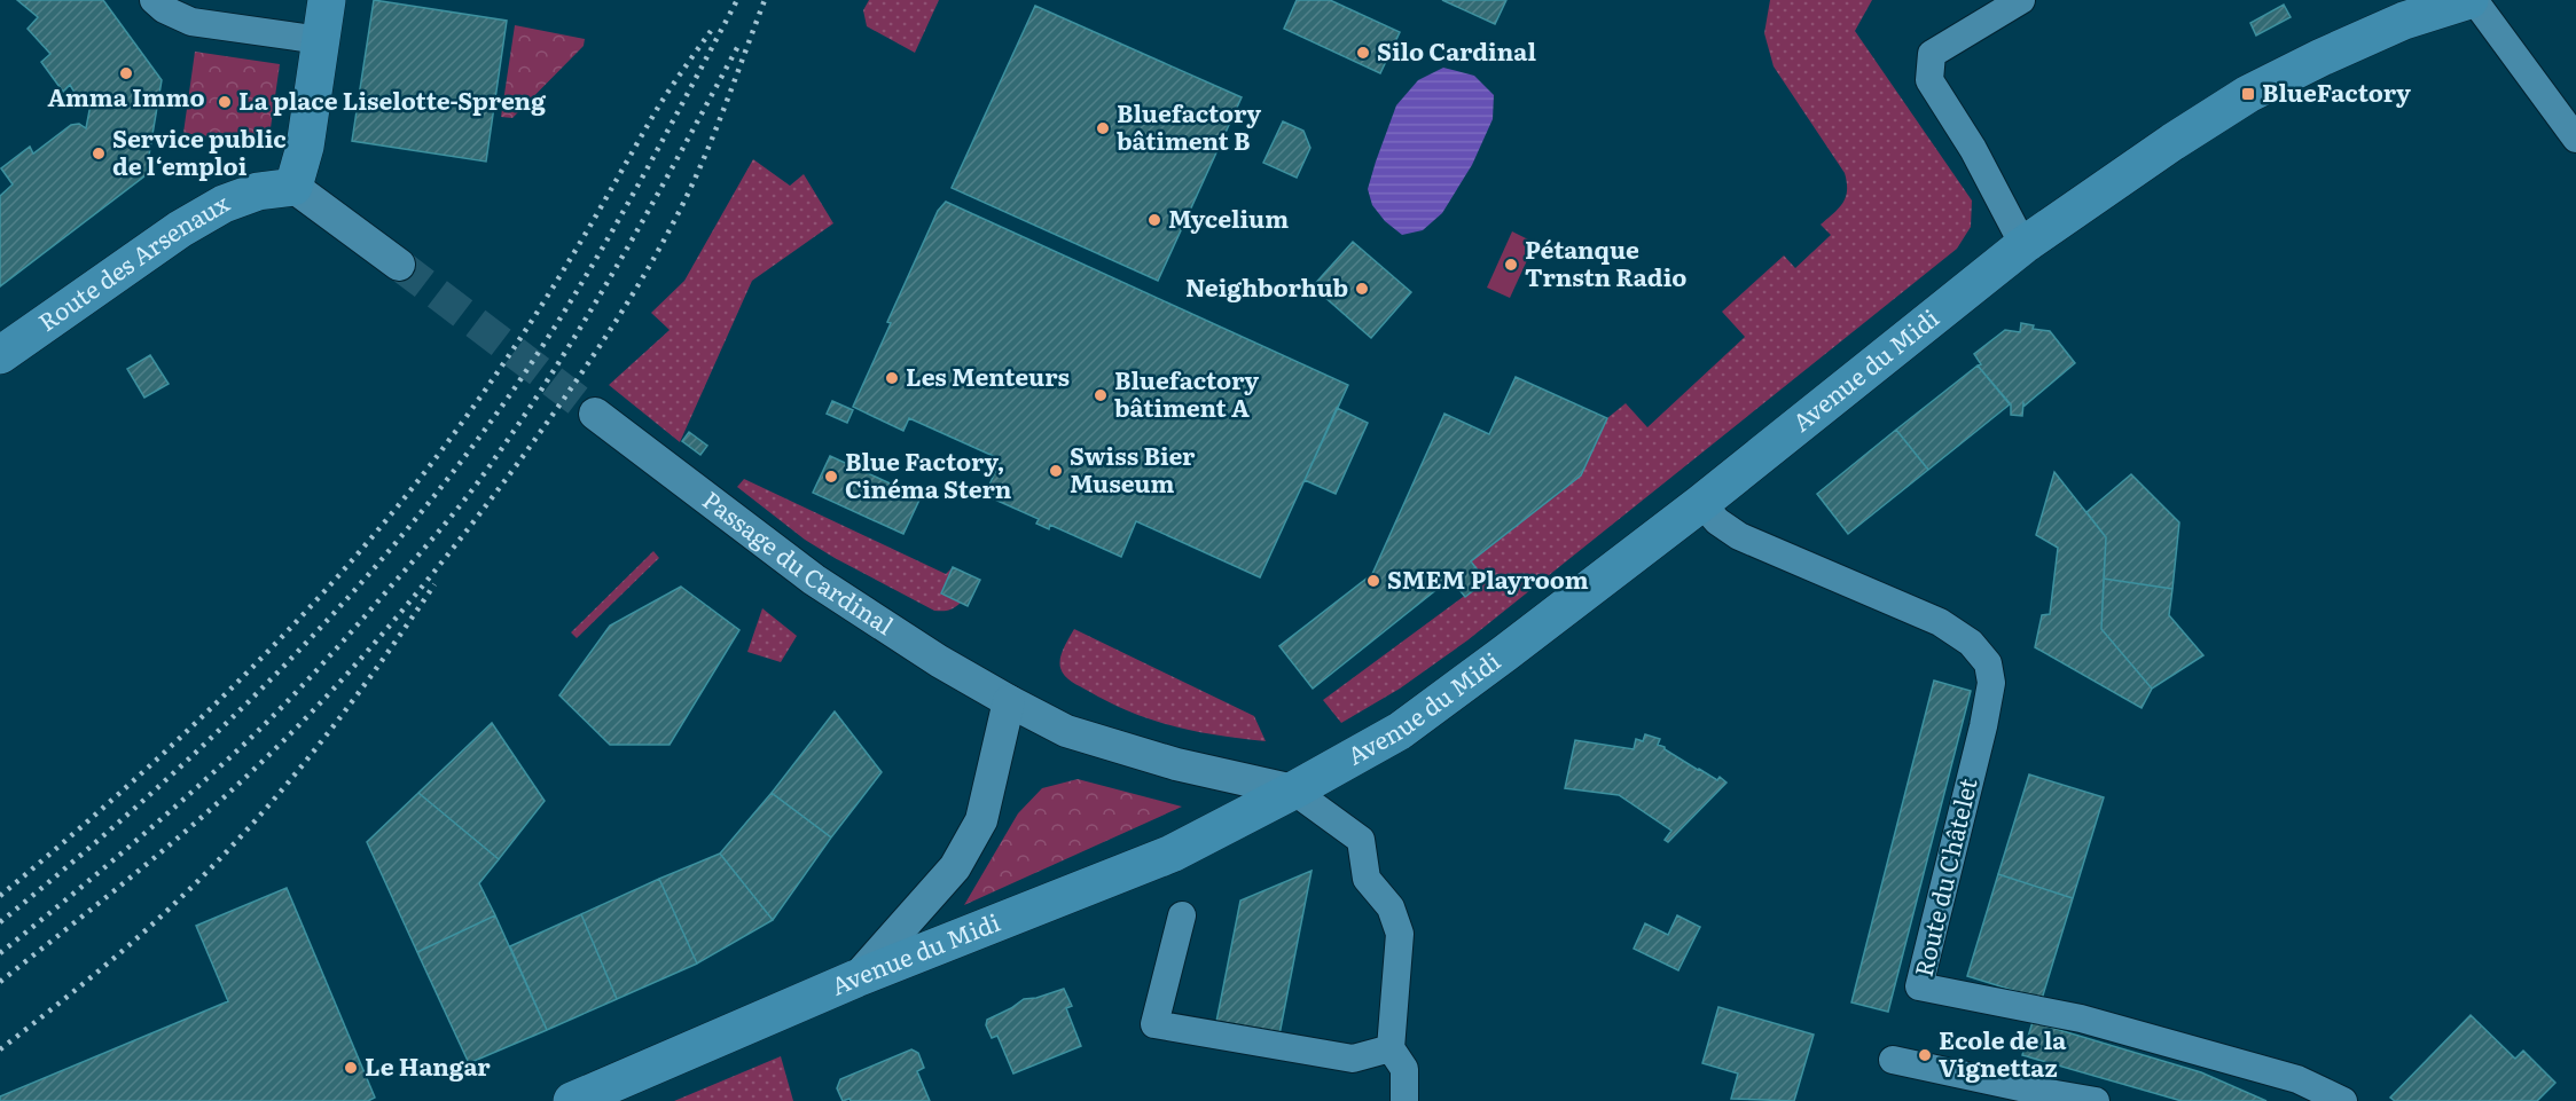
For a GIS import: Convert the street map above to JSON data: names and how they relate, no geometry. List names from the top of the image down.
{
  "streets": {
    "main road": ["Route des Arsenaux", "Avenue du Midi"],
    "street": ["Passage du Cardinal", "Route du Châtelet"]
  },
  "crossings": [
    ["Avenue du Midi", "Passage du Cardinal"],
    ["Avenue du Midi", "Route du Châtelet"]
  ],
  "places": {
    "other": [
      "Silo Cardinal",
      "Amma Immo",
      "La place Liselotte-Spreng",
      "Bluefactory bâtiment B",
      "Service public de l‘emploi",
      "Mycelium",
      "Pétanque Trnstn Radio",
      "Neighborhub",
      "Les Menteurs",
      "Bluefactory bâtiment A",
      "Swiss Bier Museum",
      "Blue Factory, Cinéma Stern",
      "SMEM Playroom",
      "Ecole de la Vignettaz",
      "Le Hangar"
    ],
    "transit": ["BlueFactory"]
  }
}
